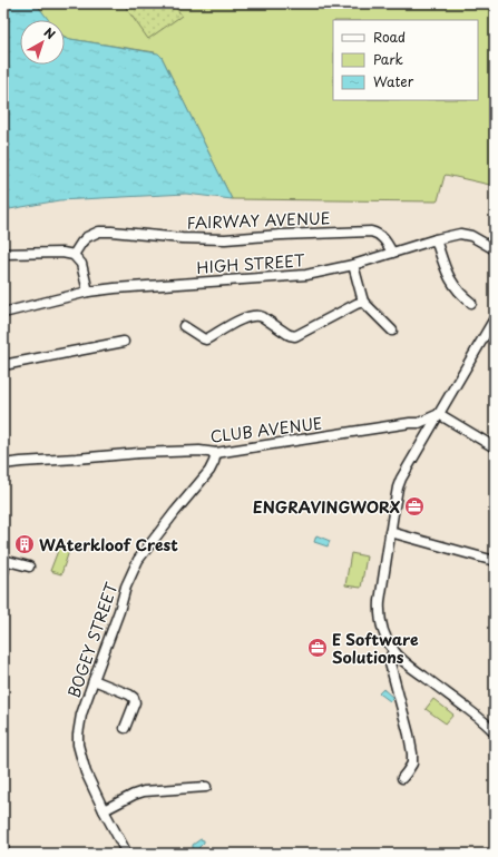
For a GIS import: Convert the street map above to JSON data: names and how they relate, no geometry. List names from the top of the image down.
{
  "streets": {
    "street": [
      "FAIRWAY AVENUE",
      "HIGH STREET",
      "CLUB AVENUE",
      "BOGEY STREET"
    ]
  },
  "crossings": [
    ["FAIRWAY AVENUE", "HIGH STREET"],
    ["CLUB AVENUE", "BOGEY STREET"]
  ],
  "places": {
    "office": ["ENGRAVINGWORX", "E Software Solutions"],
    "building": ["WAterkloof Crest"]
  },
  "legend": ["Road", "Park", "Water"],
  "north": "top right"
}
